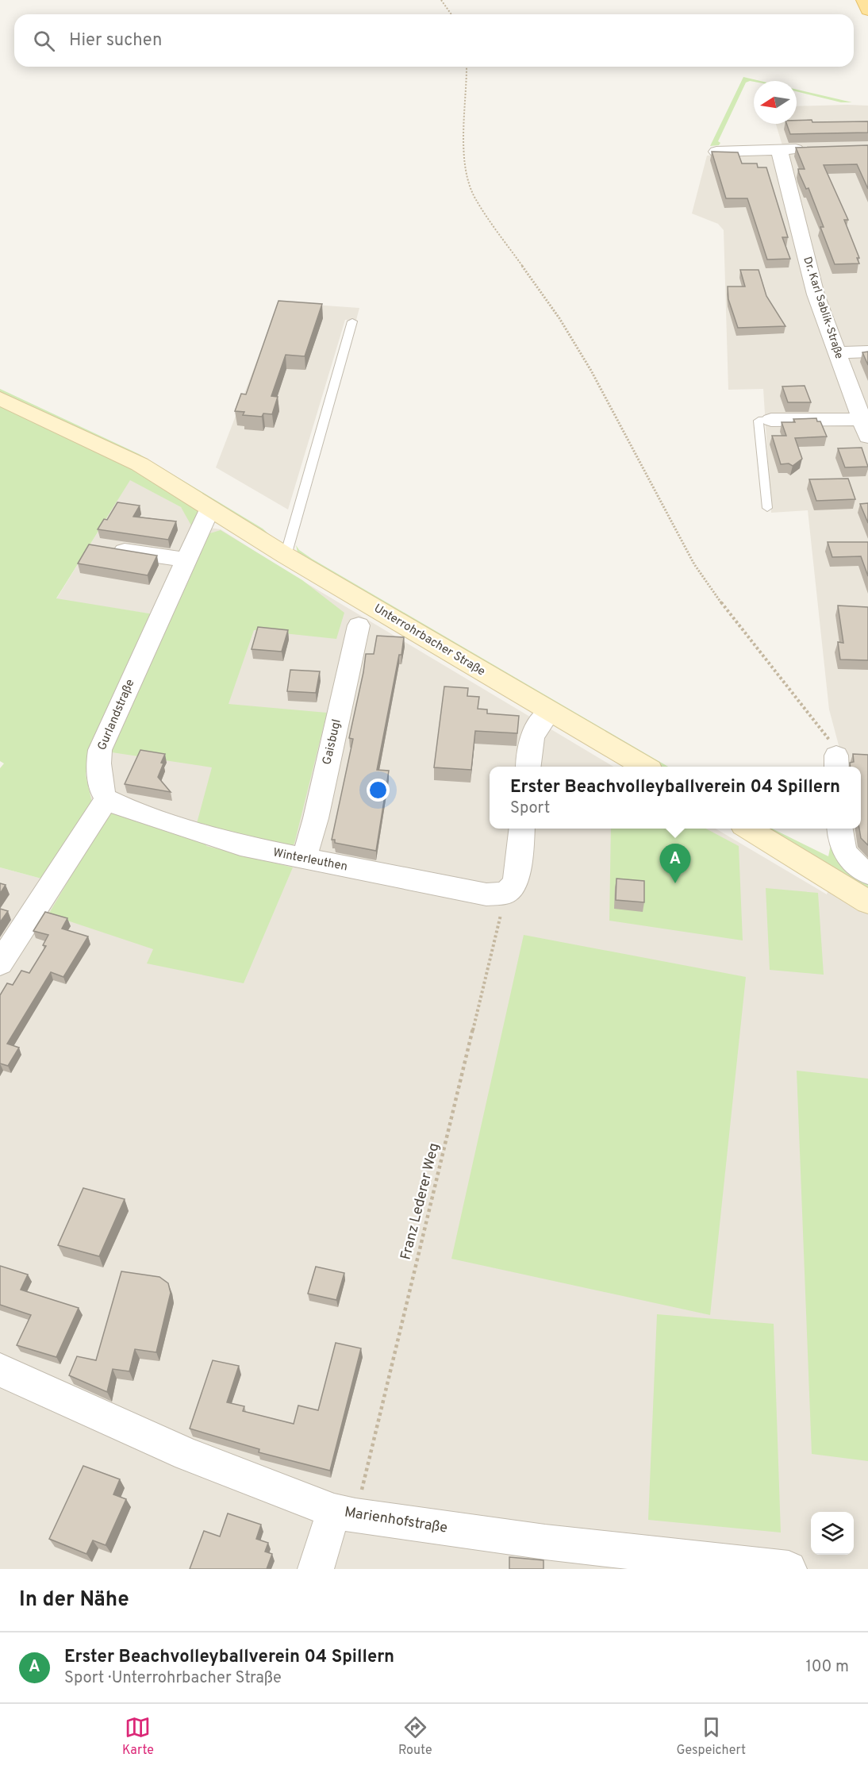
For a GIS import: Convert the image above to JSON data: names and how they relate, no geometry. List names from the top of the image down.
{
  "streets": {
    "main road": ["Unterrohrbacher Straße"],
    "street": [
      "Dr. Karl Sablik-Straße",
      "Gurlandstraße",
      "Gaisbugl",
      "Winterleuthen",
      "Marienhofstraße"
    ],
    "path": ["Franz Lederer Weg"]
  },
  "crossings": [
    ["Unterrohrbacher Straße", "Gurlandstraße"],
    ["Gurlandstraße", "Winterleuthen"],
    ["Gaisbugl", "Winterleuthen"],
    ["Winterleuthen", "Franz Lederer Weg"],
    ["Franz Lederer Weg", "Marienhofstraße"]
  ],
  "north": "left",
  "page": {
    "search": "Hier suchen",
    "popup": ["Erster Beachvolleyballverein 04 Spillern", "Sport"],
    "pins": "A",
    "heading": "In der Nähe",
    "list": [
      {
        "mark": "A",
        "name": "Erster Beachvolleyballverein 04 Spillern",
        "note": "Sport · Unterrohrbacher Straße",
        "value": "100 m"
      }
    ],
    "nav": ["Karte", "Route", "Gespeichert"]
  }
}
